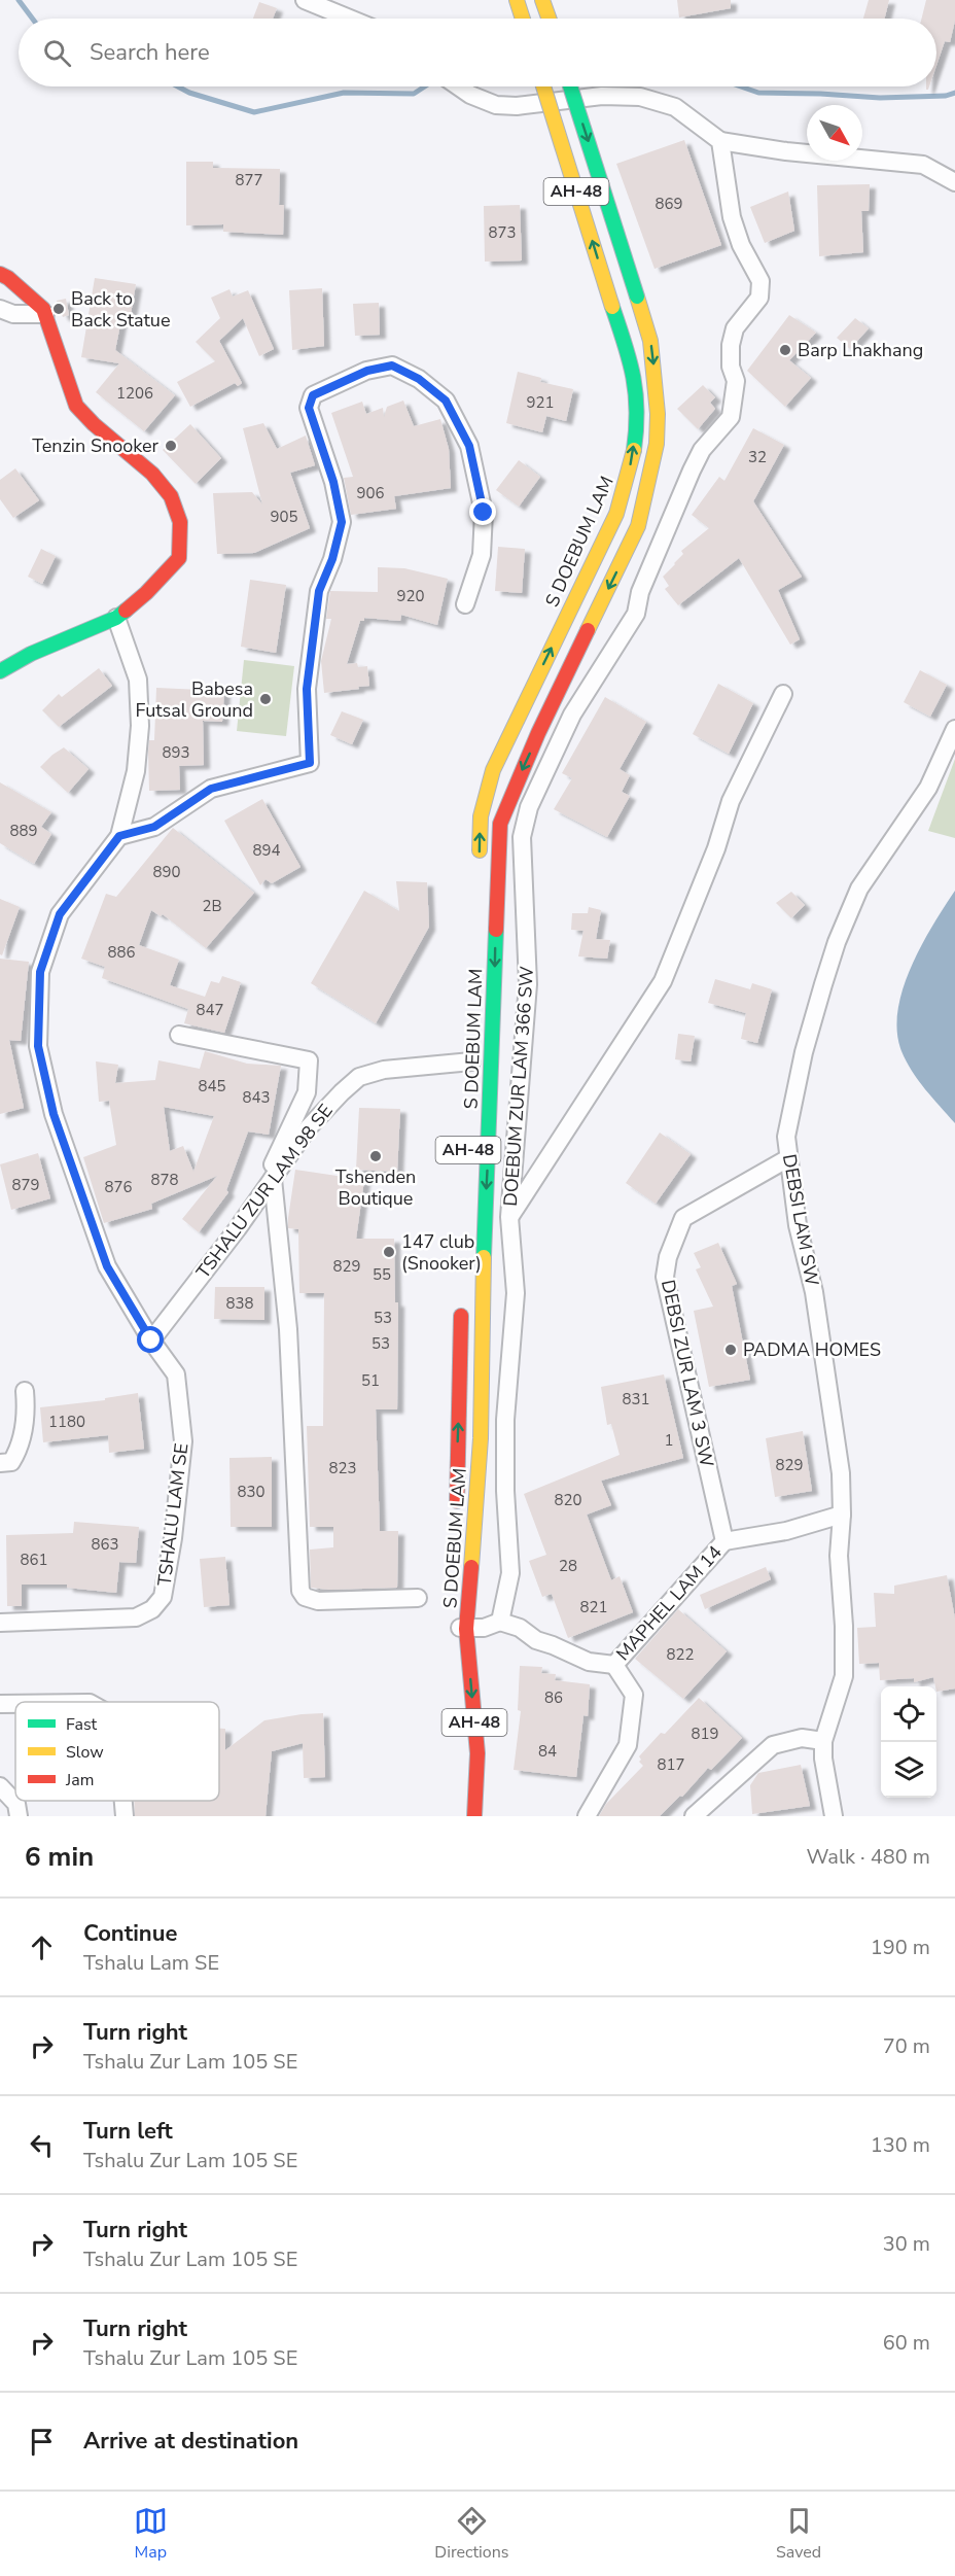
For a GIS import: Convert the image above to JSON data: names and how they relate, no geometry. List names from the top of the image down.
{
  "streets": {
    "main road": ["AH-48", "S DOEBUM LAM"],
    "street": [
      "DOEBUM ZUR LAM 366 SW",
      "TSHALU ZUR LAM 98 SE",
      "DEBSI LAM SW",
      "DEBSI ZUR LAM 3 SW",
      "TSHALU LAM SE",
      "MAPHEL LAM 14"
    ]
  },
  "crossings": [
    ["TSHALU ZUR LAM 98 SE", "TSHALU LAM SE"],
    ["DEBSI LAM SW", "DEBSI ZUR LAM 3 SW"],
    ["DEBSI ZUR LAM 3 SW", "MAPHEL LAM 14"]
  ],
  "places": [
    "Back to Back Statue",
    "Barp Lhakhang",
    "Tenzin Snooker",
    "Babesa Futsal Ground",
    "Tshenden Boutique",
    "147 club (Snooker)",
    "PADMA HOMES"
  ],
  "house_numbers": [
    "877",
    "869",
    "873",
    "1206",
    "921",
    "32",
    "906",
    "905",
    "920",
    "893",
    "889",
    "894",
    "890",
    "2B",
    "886",
    "847",
    "845",
    "843",
    "878",
    "879",
    "876",
    "829",
    "55",
    "838",
    "53",
    "53",
    "51",
    "831",
    "1180",
    "1",
    "829",
    "823",
    "830",
    "820",
    "863",
    "861",
    "28",
    "821",
    "822",
    "86",
    "819",
    "84",
    "817"
  ],
  "legend": ["Fast", "Slow", "Jam"],
  "north": "bottom right",
  "page": {
    "search": "Search here",
    "heading": ["6 min", "Walk · 480 m"],
    "list": [
      ["Continue", "Tshalu Lam SE", "190 m"],
      ["Turn right", "Tshalu Zur Lam 105 SE", "70 m"],
      ["Turn left", "Tshalu Zur Lam 105 SE", "130 m"],
      ["Turn right", "Tshalu Zur Lam 105 SE", "30 m"],
      ["Turn right", "Tshalu Zur Lam 105 SE", "60 m"],
      "Arrive at destination"
    ],
    "nav": ["Map", "Directions", "Saved"]
  }
}
